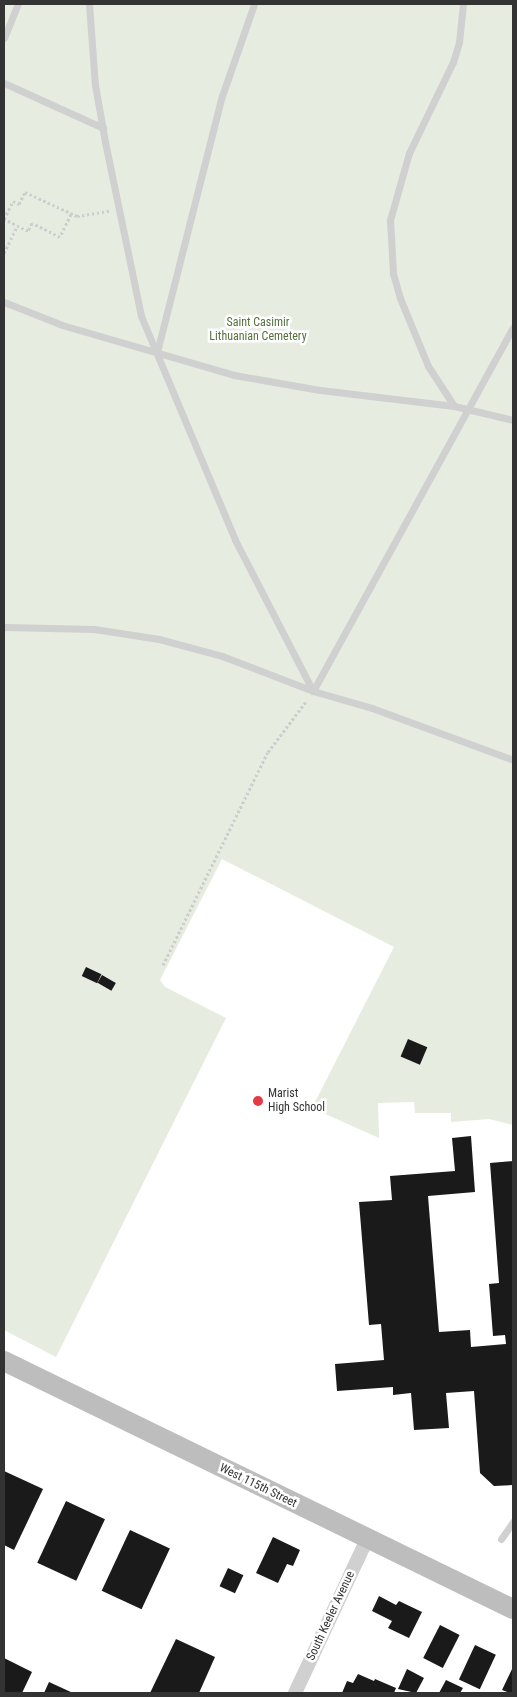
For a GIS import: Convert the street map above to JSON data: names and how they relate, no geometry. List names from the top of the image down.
{
  "streets": {
    "street": ["West 115th Street", "South Keeler Avenue"]
  },
  "crossings": [
    ["West 115th Street", "South Keeler Avenue"]
  ],
  "parks": ["Saint Casimir Lithuanian Cemetery"],
  "places": ["Marist High School"]
}
